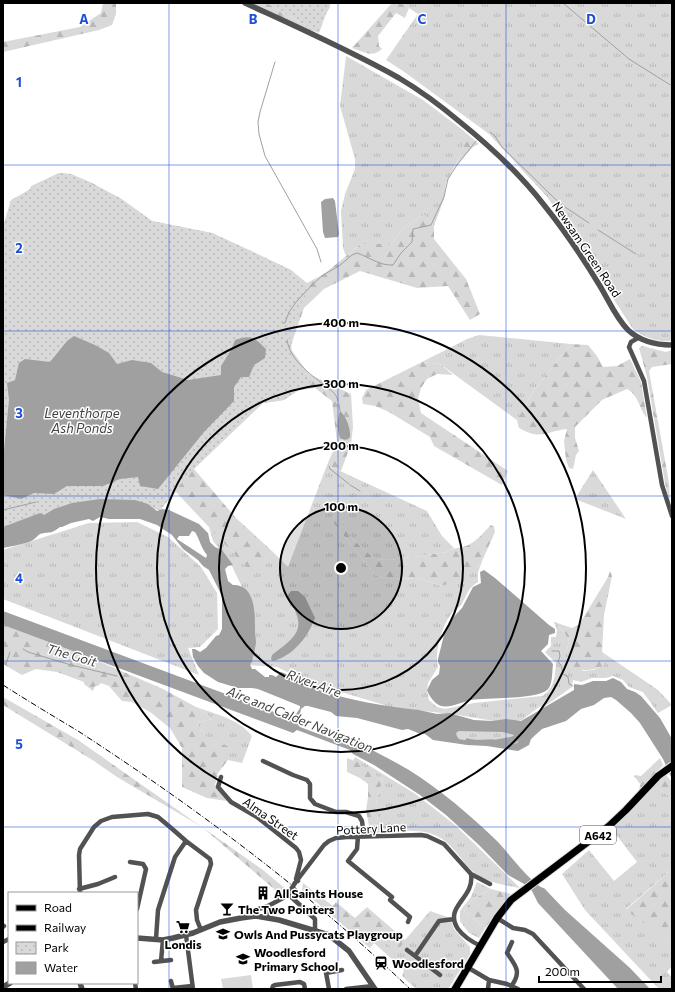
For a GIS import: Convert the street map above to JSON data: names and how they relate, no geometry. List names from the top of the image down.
{
  "streets": {
    "main road": ["A642"],
    "street": ["Newsam Green Road", "Alma Street", "Pottery Lane"]
  },
  "crossings": [
    ["Alma Street", "Pottery Lane"]
  ],
  "water": [
    "Leventhorpe Ash Ponds",
    "The Goit",
    "River Aire",
    "Aire and Calder Navigation"
  ],
  "places": {
    "building": ["All Saints House"],
    "bar": ["The Two Pointers"],
    "supermarket": ["Londis"],
    "school or university": ["Owls And Pussycats Playgroup", "Woodlesford Primary School"],
    "station": ["Woodlesford"]
  },
  "legend": [
    "Road",
    "Railway",
    "Park",
    "Water"
  ],
  "scale_bar": "200 m",
  "grid": {
    "columns": [
      "A",
      "B",
      "C",
      "D"
    ],
    "rows": [
      "1",
      "2",
      "3",
      "4",
      "5"
    ]
  },
  "rings": [
    "400 m",
    "300 m",
    "200 m",
    "100 m"
  ]
}
